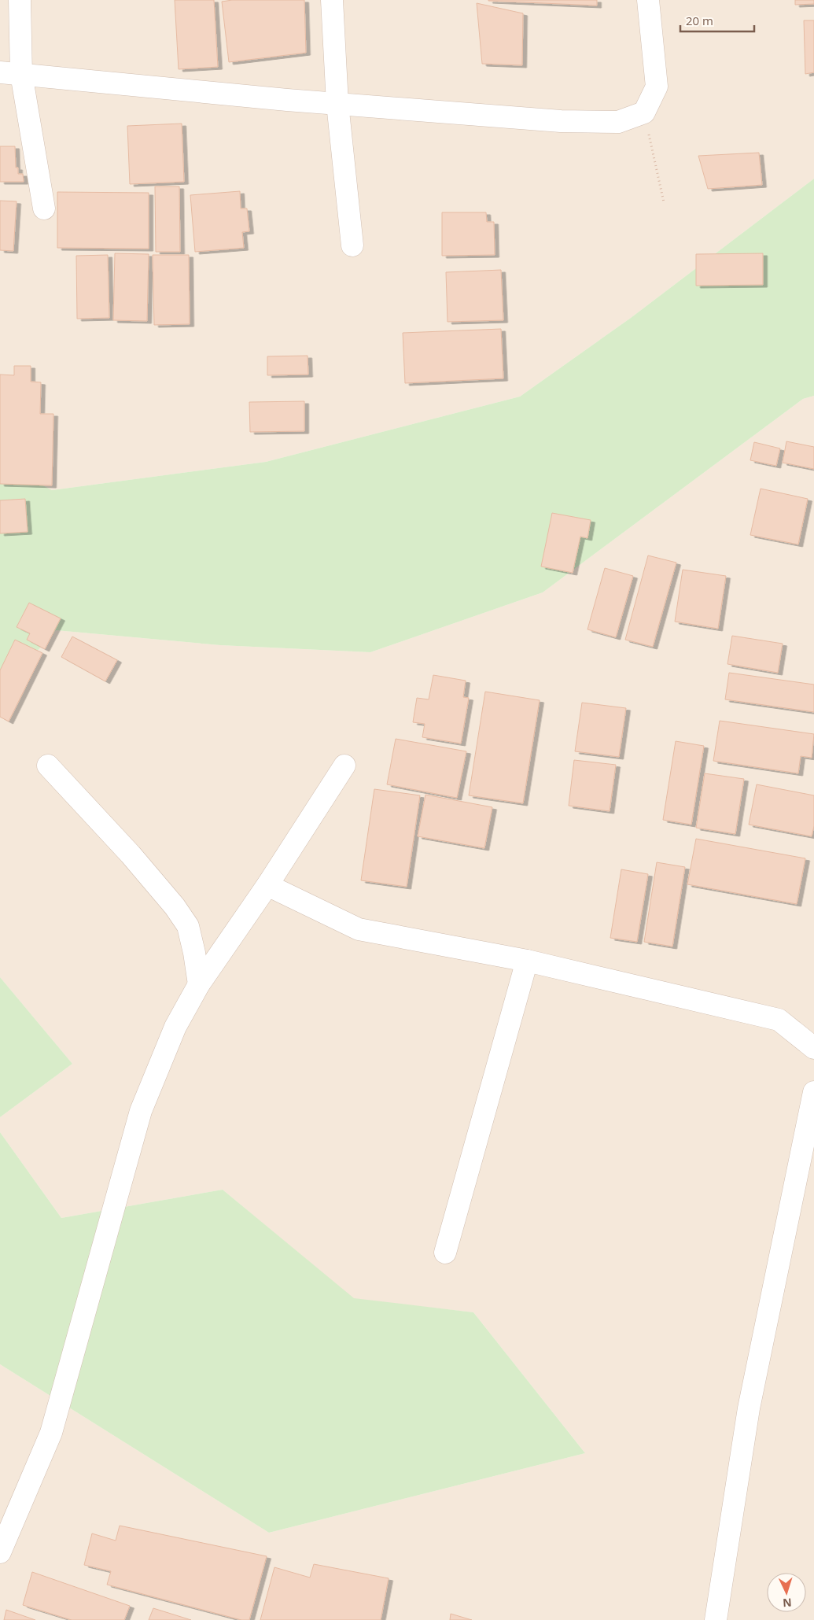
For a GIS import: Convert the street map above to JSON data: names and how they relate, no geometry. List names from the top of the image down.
{
  "scale_bar": "20 m",
  "north": "bottom"
}
